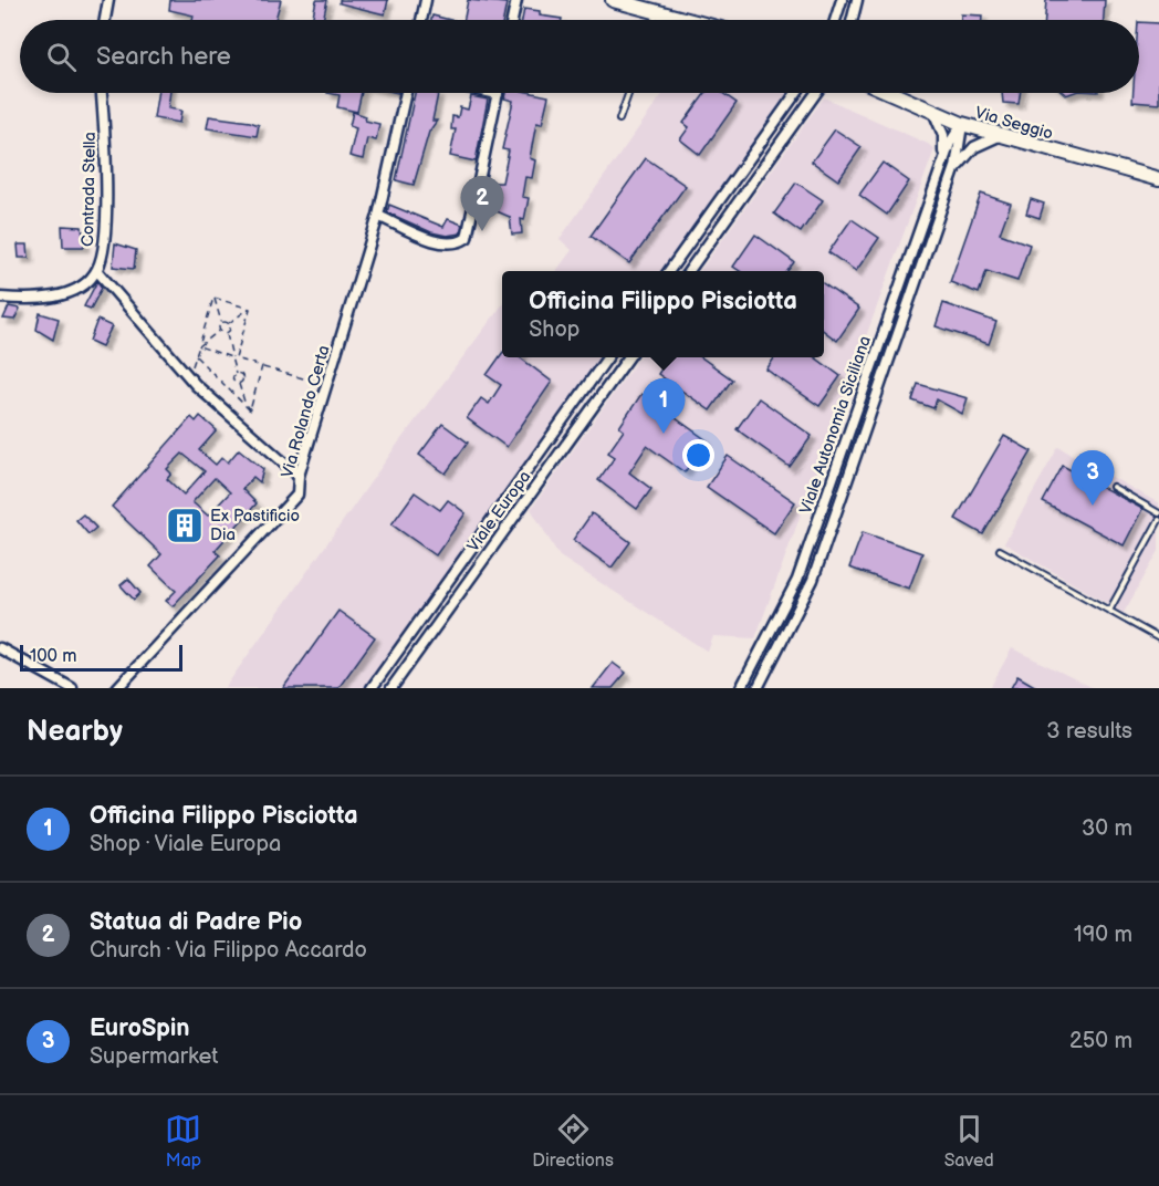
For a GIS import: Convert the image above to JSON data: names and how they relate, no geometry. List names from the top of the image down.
{
  "streets": {
    "street": [
      "Via Seggio",
      "Contrada Stella",
      "Via Rolando Certa",
      "Viale Autonomia Siciliana",
      "Viale Europa"
    ]
  },
  "crossings": [
    ["Via Seggio", "Viale Autonomia Siciliana"]
  ],
  "places": {
    "building": ["Ex Pastificio Dia"]
  },
  "scale_bar": "100 m",
  "page": {
    "search": "Search here",
    "pins": ["2", "1", "3"],
    "popup": ["Officina Filippo Pisciotta", "Shop"],
    "scale": "100 m",
    "heading": ["Nearby", "3 results"],
    "list": [
      {
        "mark": "1",
        "name": "Officina Filippo Pisciotta",
        "note": "Shop · Viale Europa",
        "value": "30 m"
      },
      {
        "mark": "2",
        "name": "Statua di Padre Pio",
        "note": "Church · Via Filippo Accardo",
        "value": "190 m"
      },
      {
        "mark": "3",
        "name": "EuroSpin",
        "note": "Supermarket",
        "value": "250 m"
      }
    ],
    "nav": ["Map", "Directions", "Saved"]
  }
}
